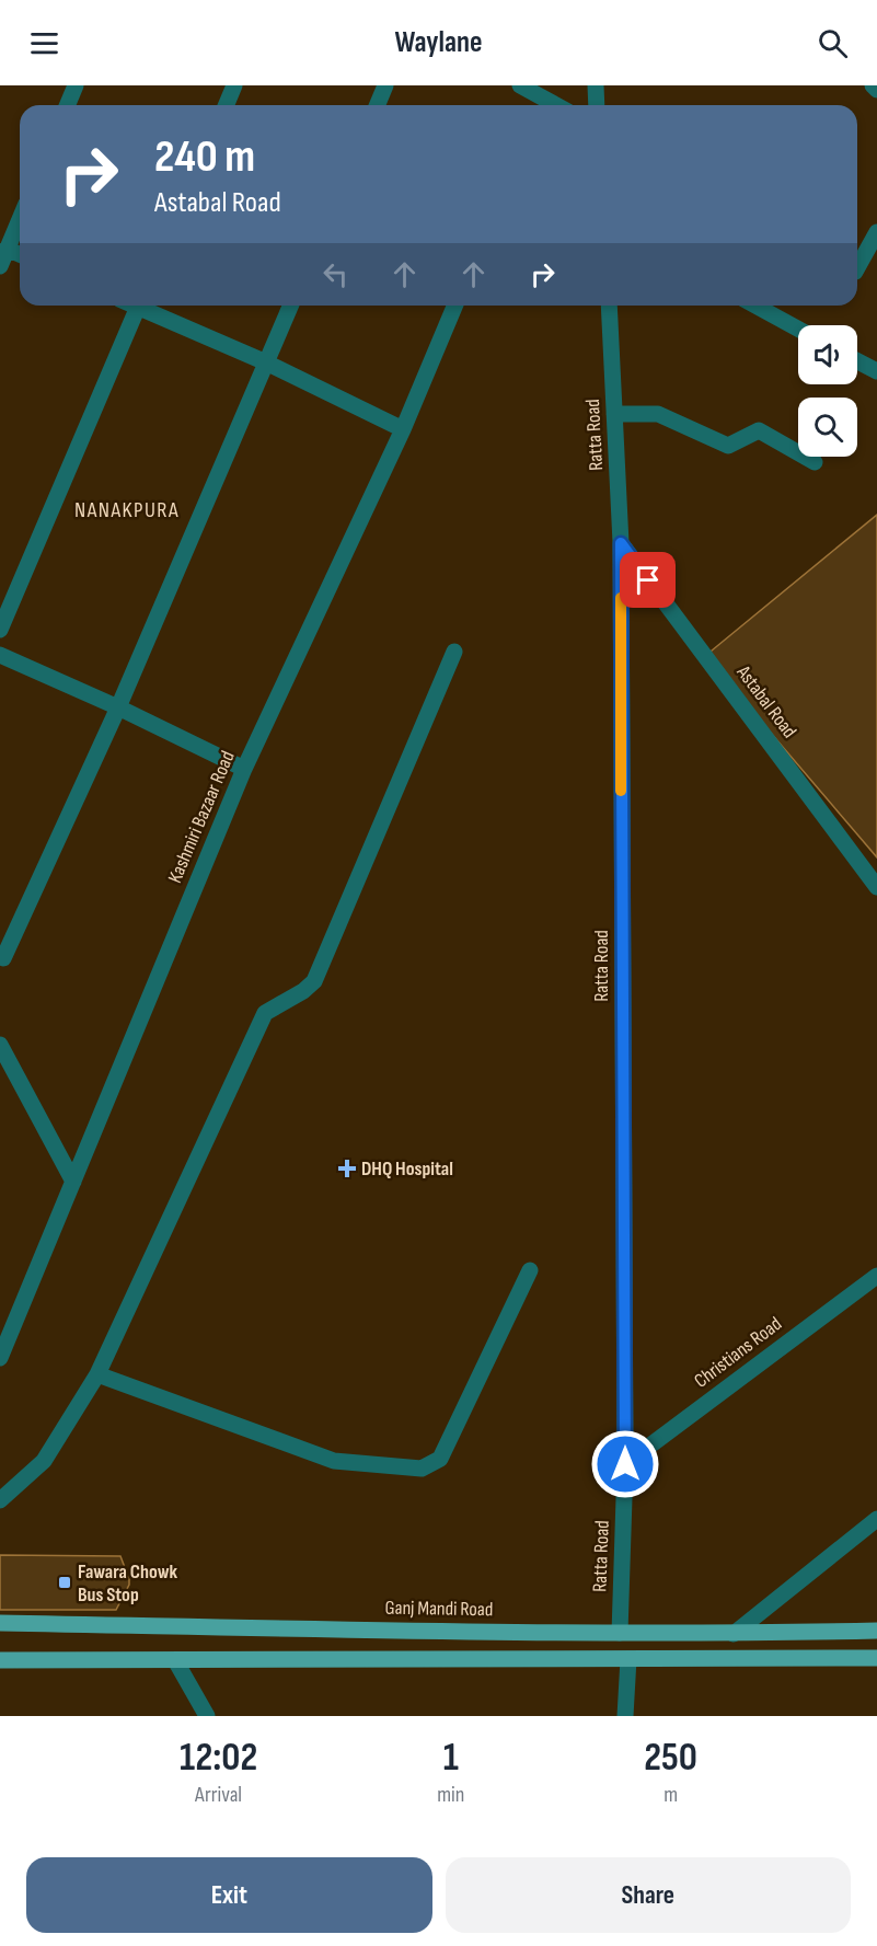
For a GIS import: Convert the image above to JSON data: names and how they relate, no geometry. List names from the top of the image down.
{
  "streets": {
    "main road": ["Ganj Mandi Road"],
    "street": [
      "Ratta Road",
      "Astabal Road",
      "Kashmiri Bazaar Road",
      "Christians Road"
    ]
  },
  "crossings": [
    ["Ratta Road", "Astabal Road"],
    ["Ratta Road", "Christians Road"],
    ["Ratta Road", "Ganj Mandi Road"]
  ],
  "districts": ["NANAKPURA"],
  "places": {
    "health": ["DHQ Hospital"],
    "transit": ["Fawara Chowk Bus Stop"]
  },
  "page": {
    "header": "Waylane",
    "turn": ["240 m", "Astabal Road"],
    "eta": [
      "12:02",
      "Arrival",
      "1",
      "min",
      "250",
      "m"
    ],
    "buttons": ["Exit", "Share"]
  }
}
